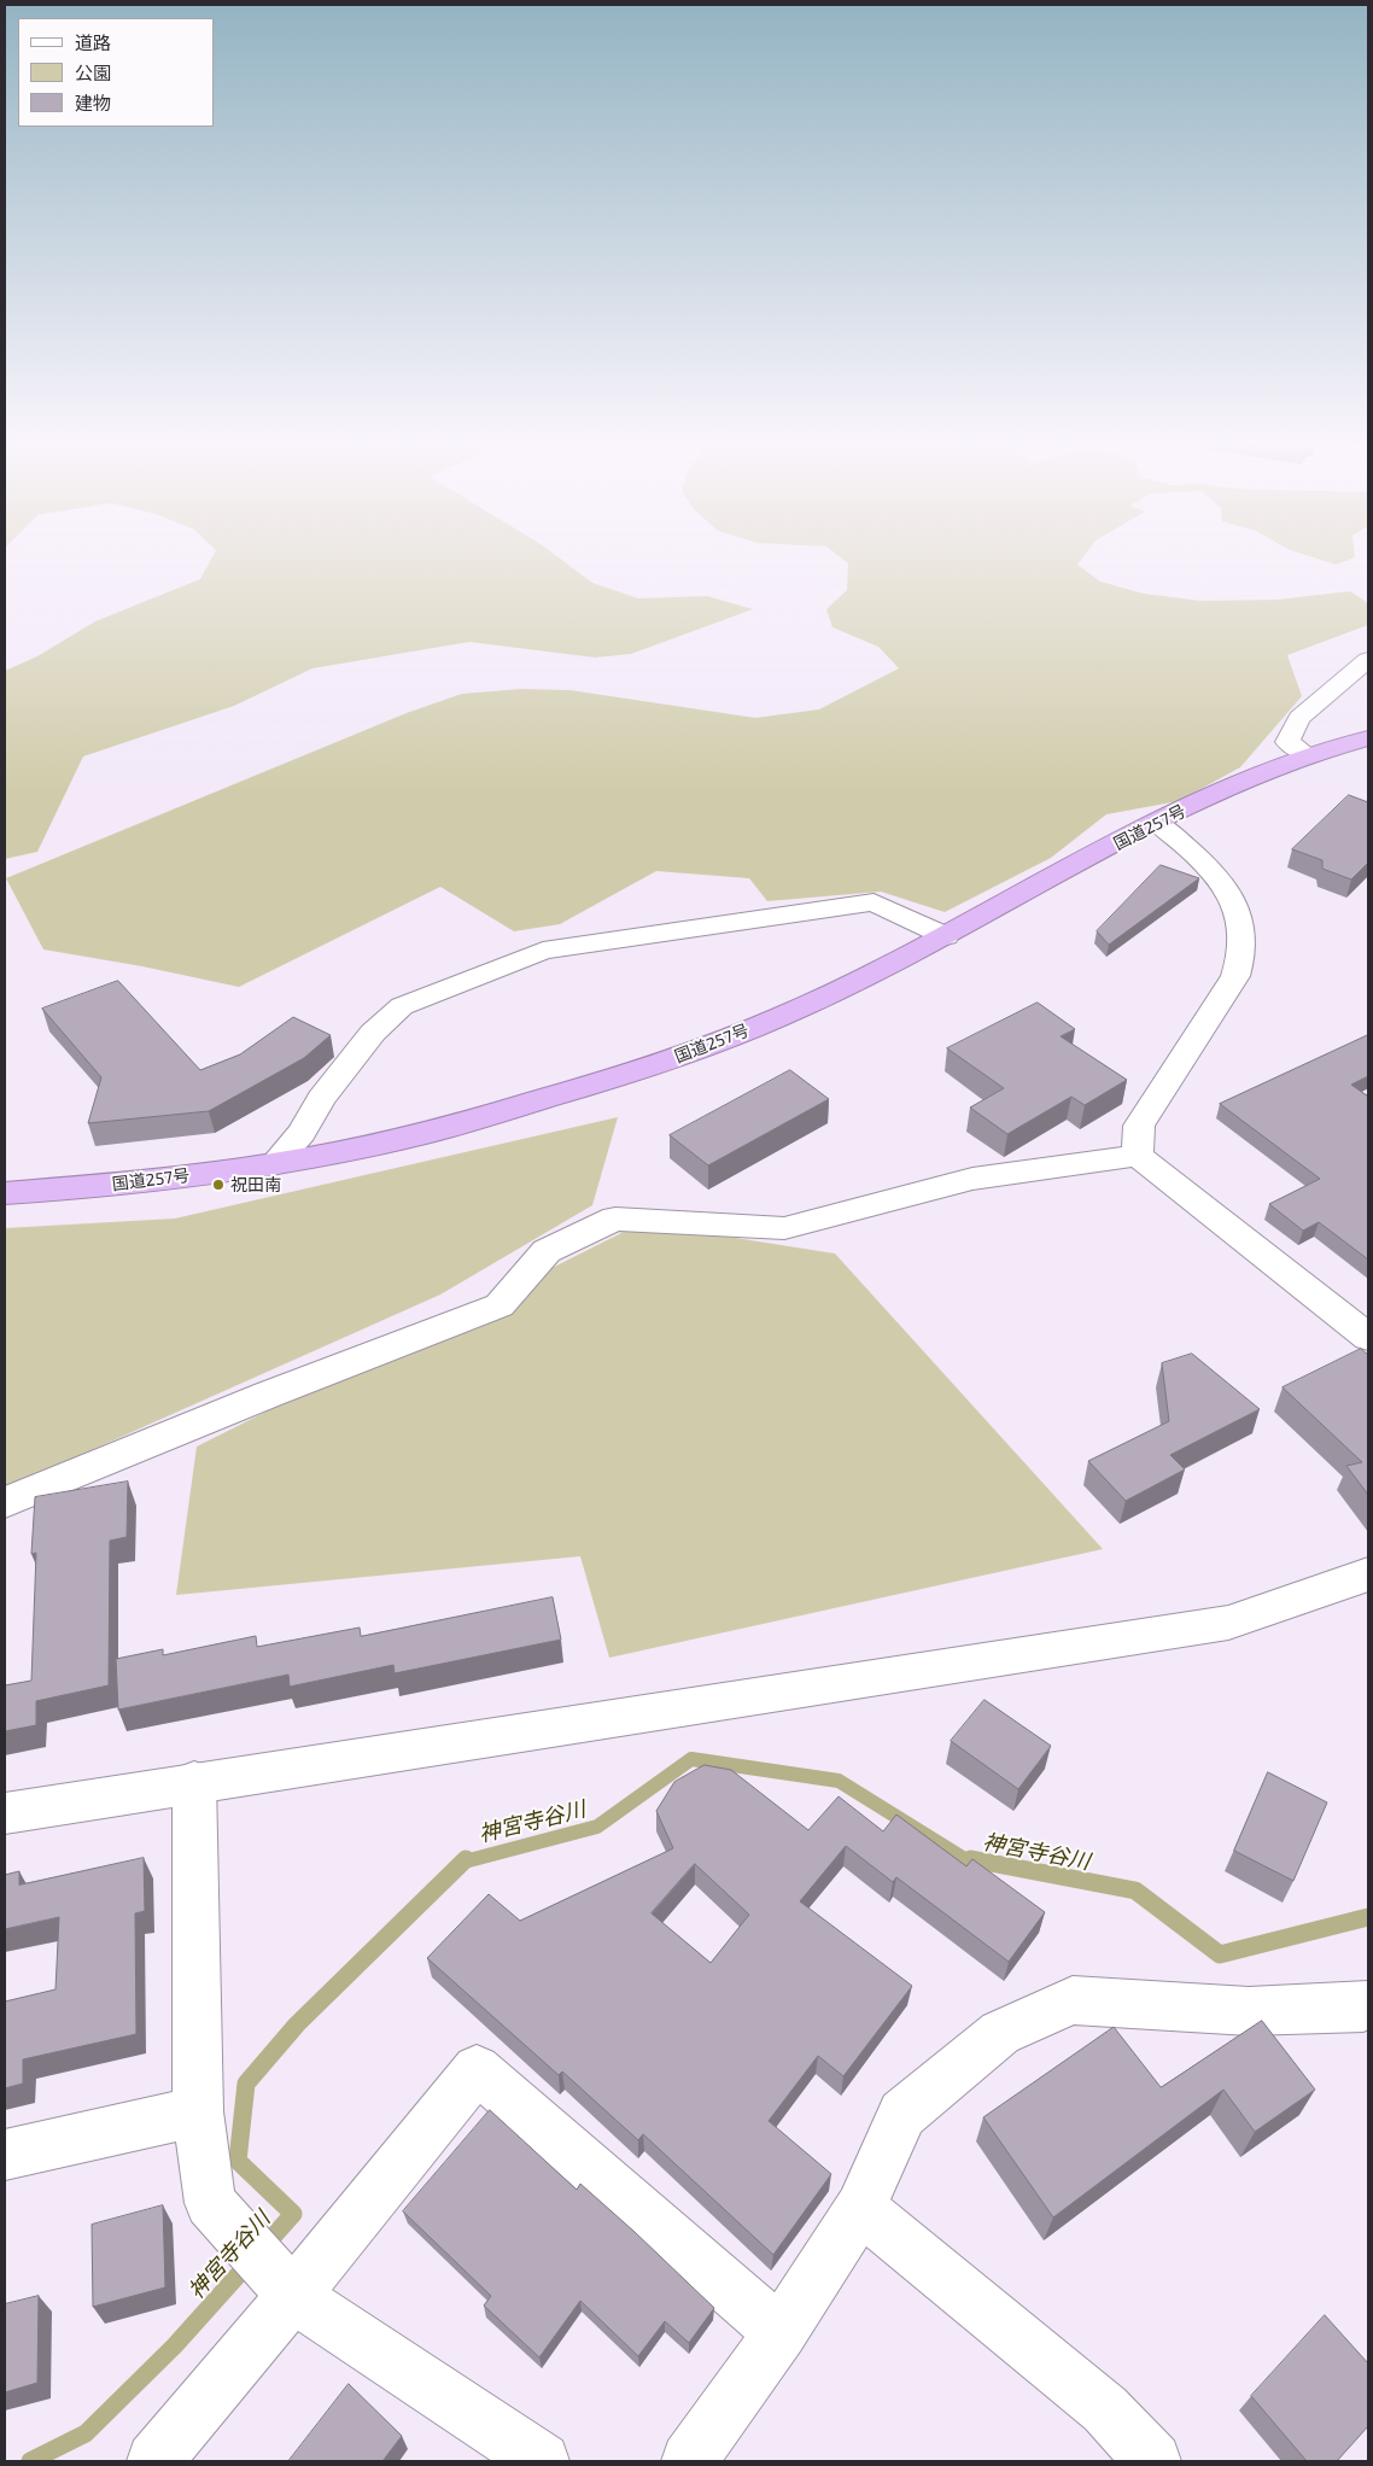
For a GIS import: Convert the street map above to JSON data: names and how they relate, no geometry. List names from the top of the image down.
{
  "streets": {
    "highway": ["国道257号"]
  },
  "water": ["神宮寺谷川"],
  "places": ["祝田南"],
  "legend": ["道路", "公園", "建物"]
}
